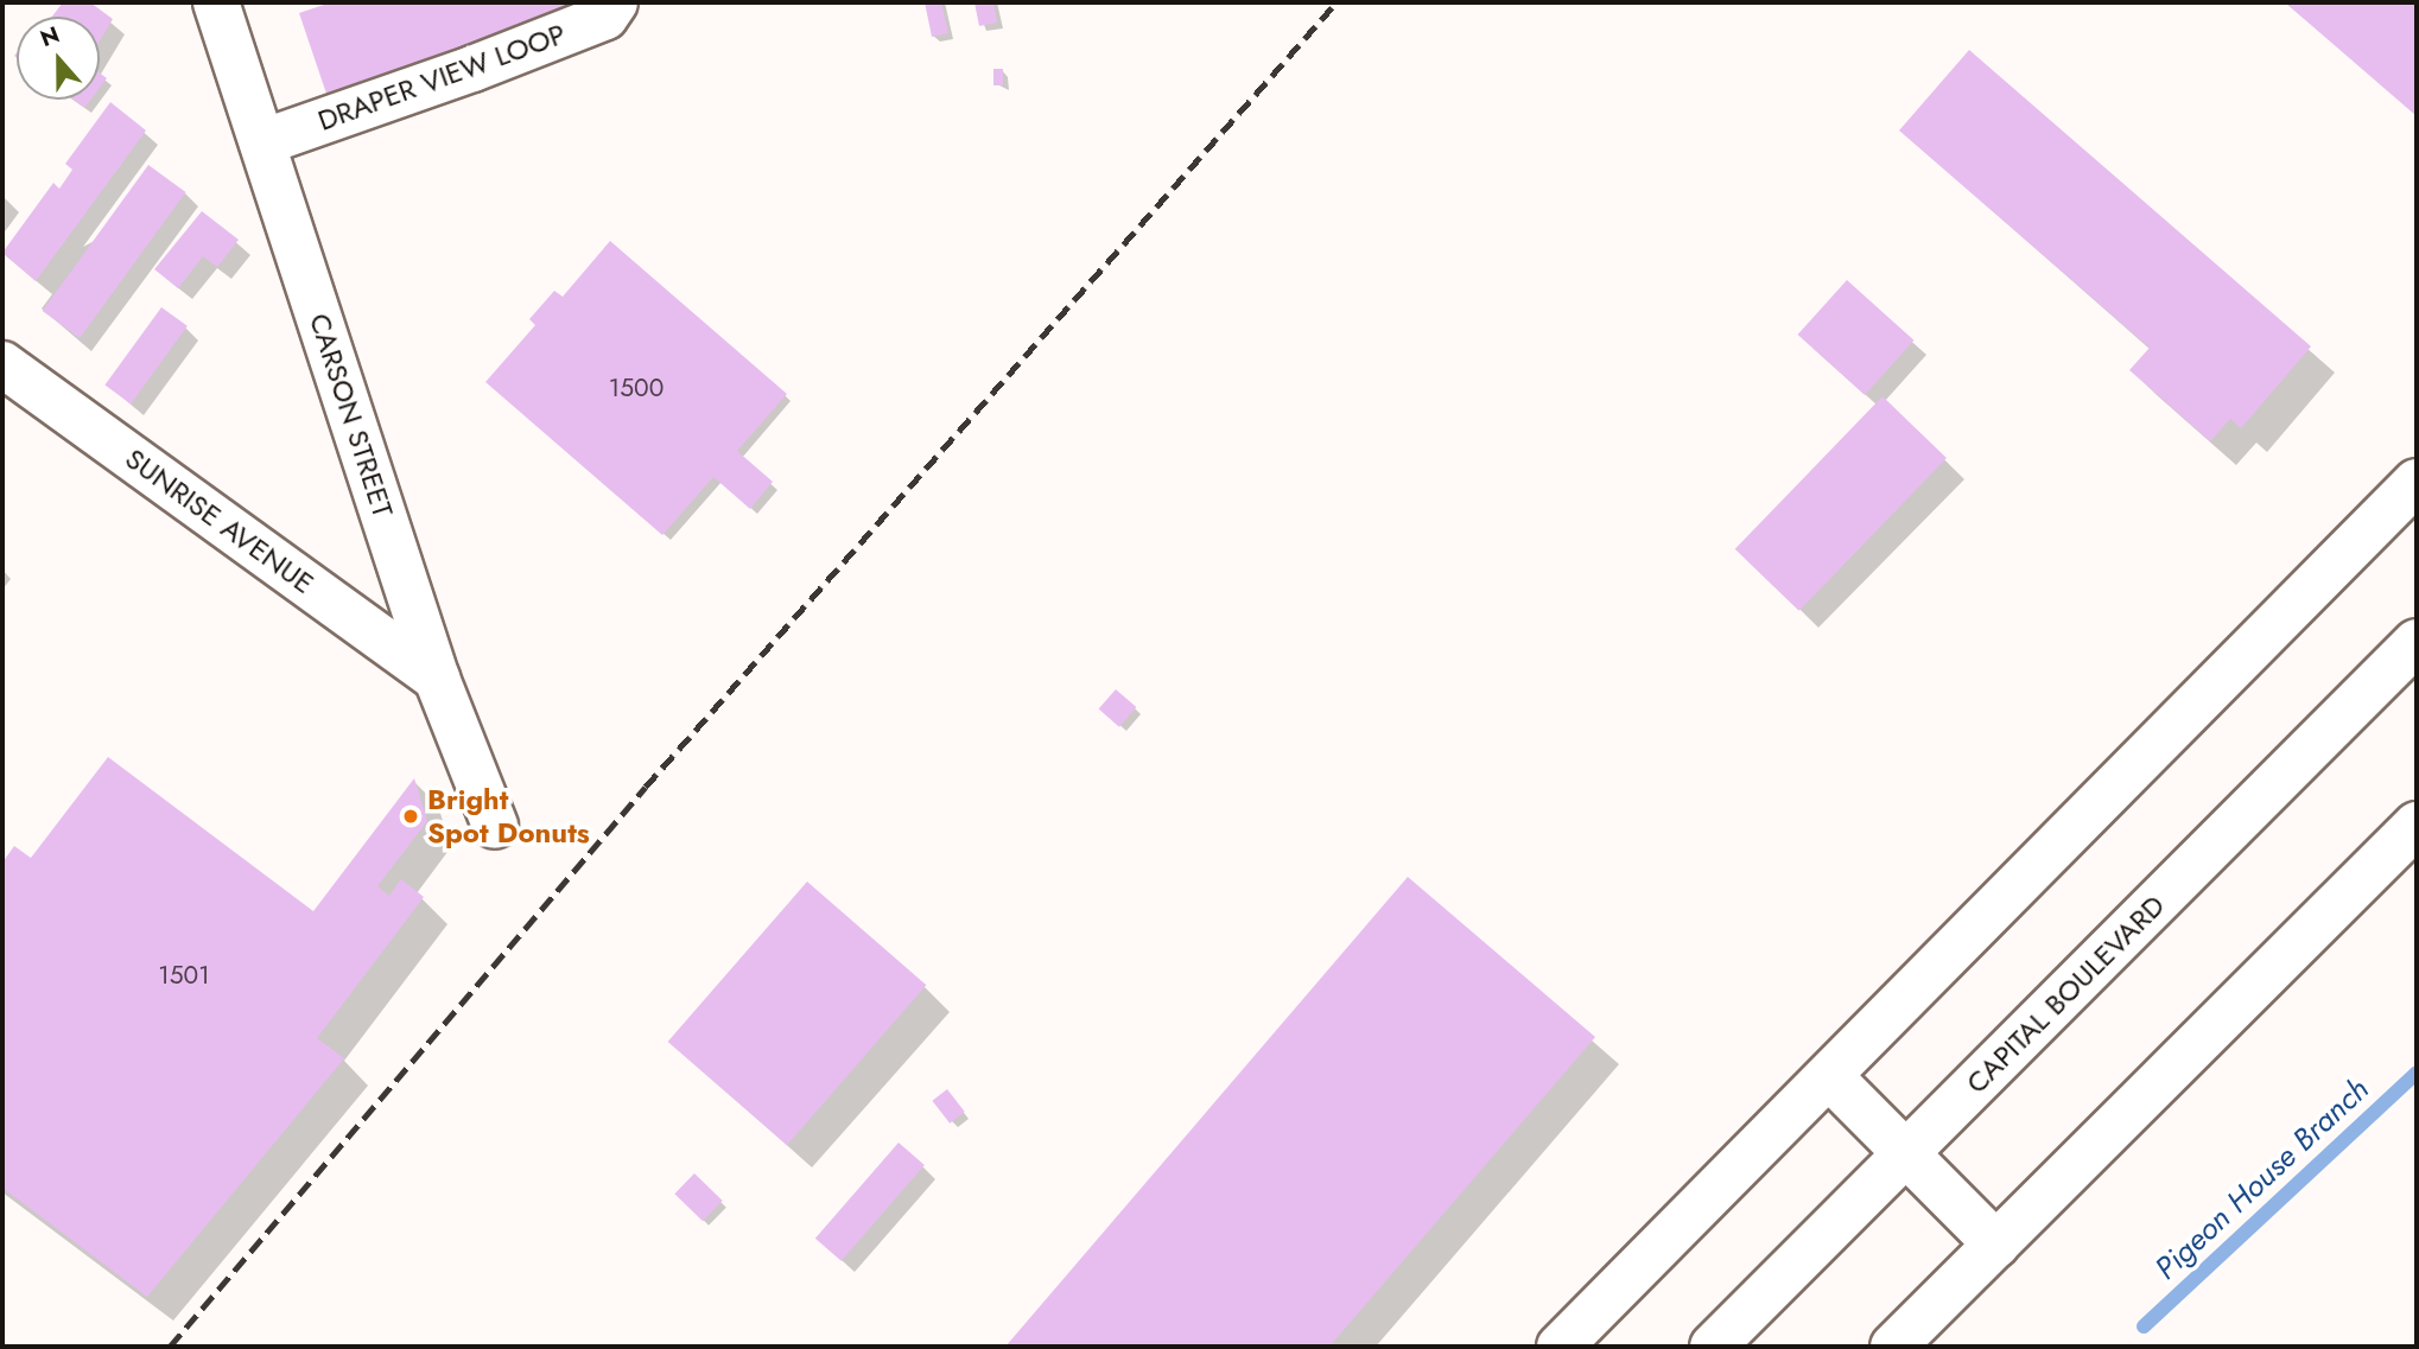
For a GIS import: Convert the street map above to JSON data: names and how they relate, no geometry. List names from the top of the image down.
{
  "streets": {
    "street": [
      "DRAPER VIEW LOOP",
      "CARSON STREET",
      "SUNRISE AVENUE",
      "CAPITAL BOULEVARD"
    ]
  },
  "crossings": [
    ["DRAPER VIEW LOOP", "CARSON STREET"],
    ["CARSON STREET", "SUNRISE AVENUE"]
  ],
  "water": ["Pigeon House Branch"],
  "places": ["Bright Spot Donuts"],
  "house_numbers": ["1500", "1501"],
  "north": "top"
}
